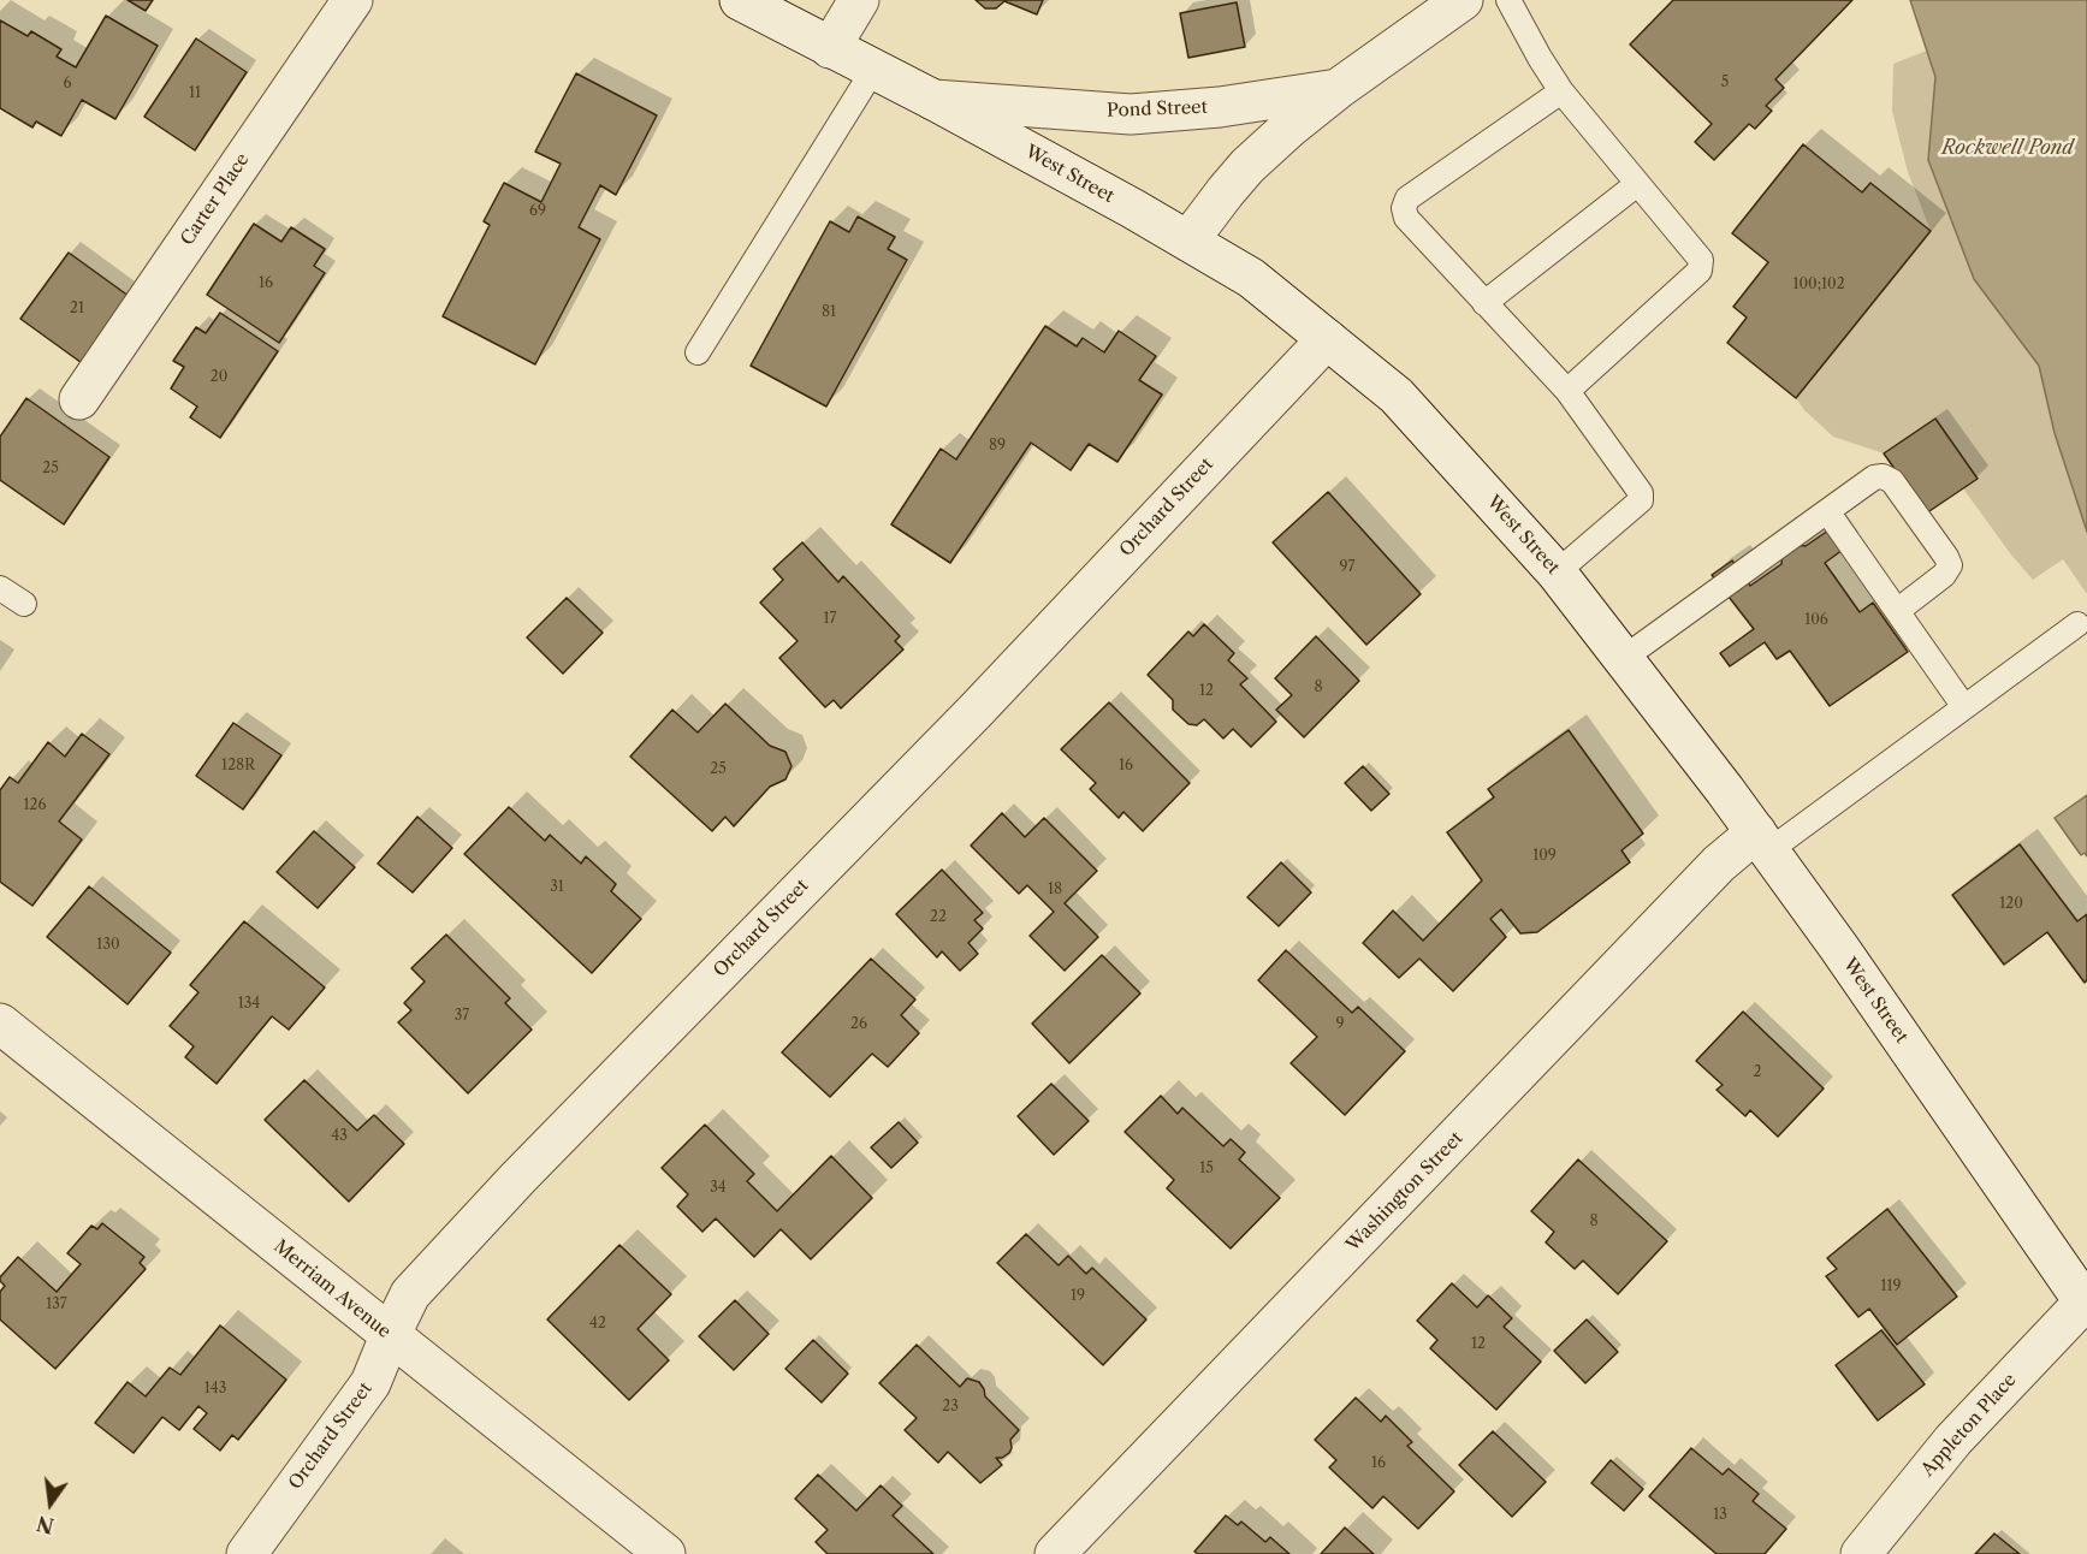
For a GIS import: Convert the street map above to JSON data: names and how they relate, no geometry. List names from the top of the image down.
{
  "streets": {
    "street": [
      "Pond Street",
      "West Street",
      "Carter Place",
      "Orchard Street",
      "Washington Street",
      "Merriam Avenue",
      "Appleton Place"
    ]
  },
  "crossings": [
    ["Pond Street", "West Street"],
    ["West Street", "Orchard Street"],
    ["West Street", "Washington Street"],
    ["West Street", "Appleton Place"],
    ["Orchard Street", "Merriam Avenue"]
  ],
  "water": ["Rockwell Pond"],
  "house_numbers": [
    "5",
    "6",
    "11",
    "69",
    "16",
    "100;102",
    "21",
    "81",
    "20",
    "89",
    "25",
    "97",
    "17",
    "106",
    "8",
    "12",
    "128R",
    "16",
    "25",
    "126",
    "109",
    "31",
    "18",
    "120",
    "22",
    "130",
    "134",
    "37",
    "26",
    "9",
    "2",
    "43",
    "15",
    "34",
    "8",
    "119",
    "19",
    "137",
    "42",
    "12",
    "143",
    "23",
    "16",
    "13"
  ],
  "north": "bottom"
}
